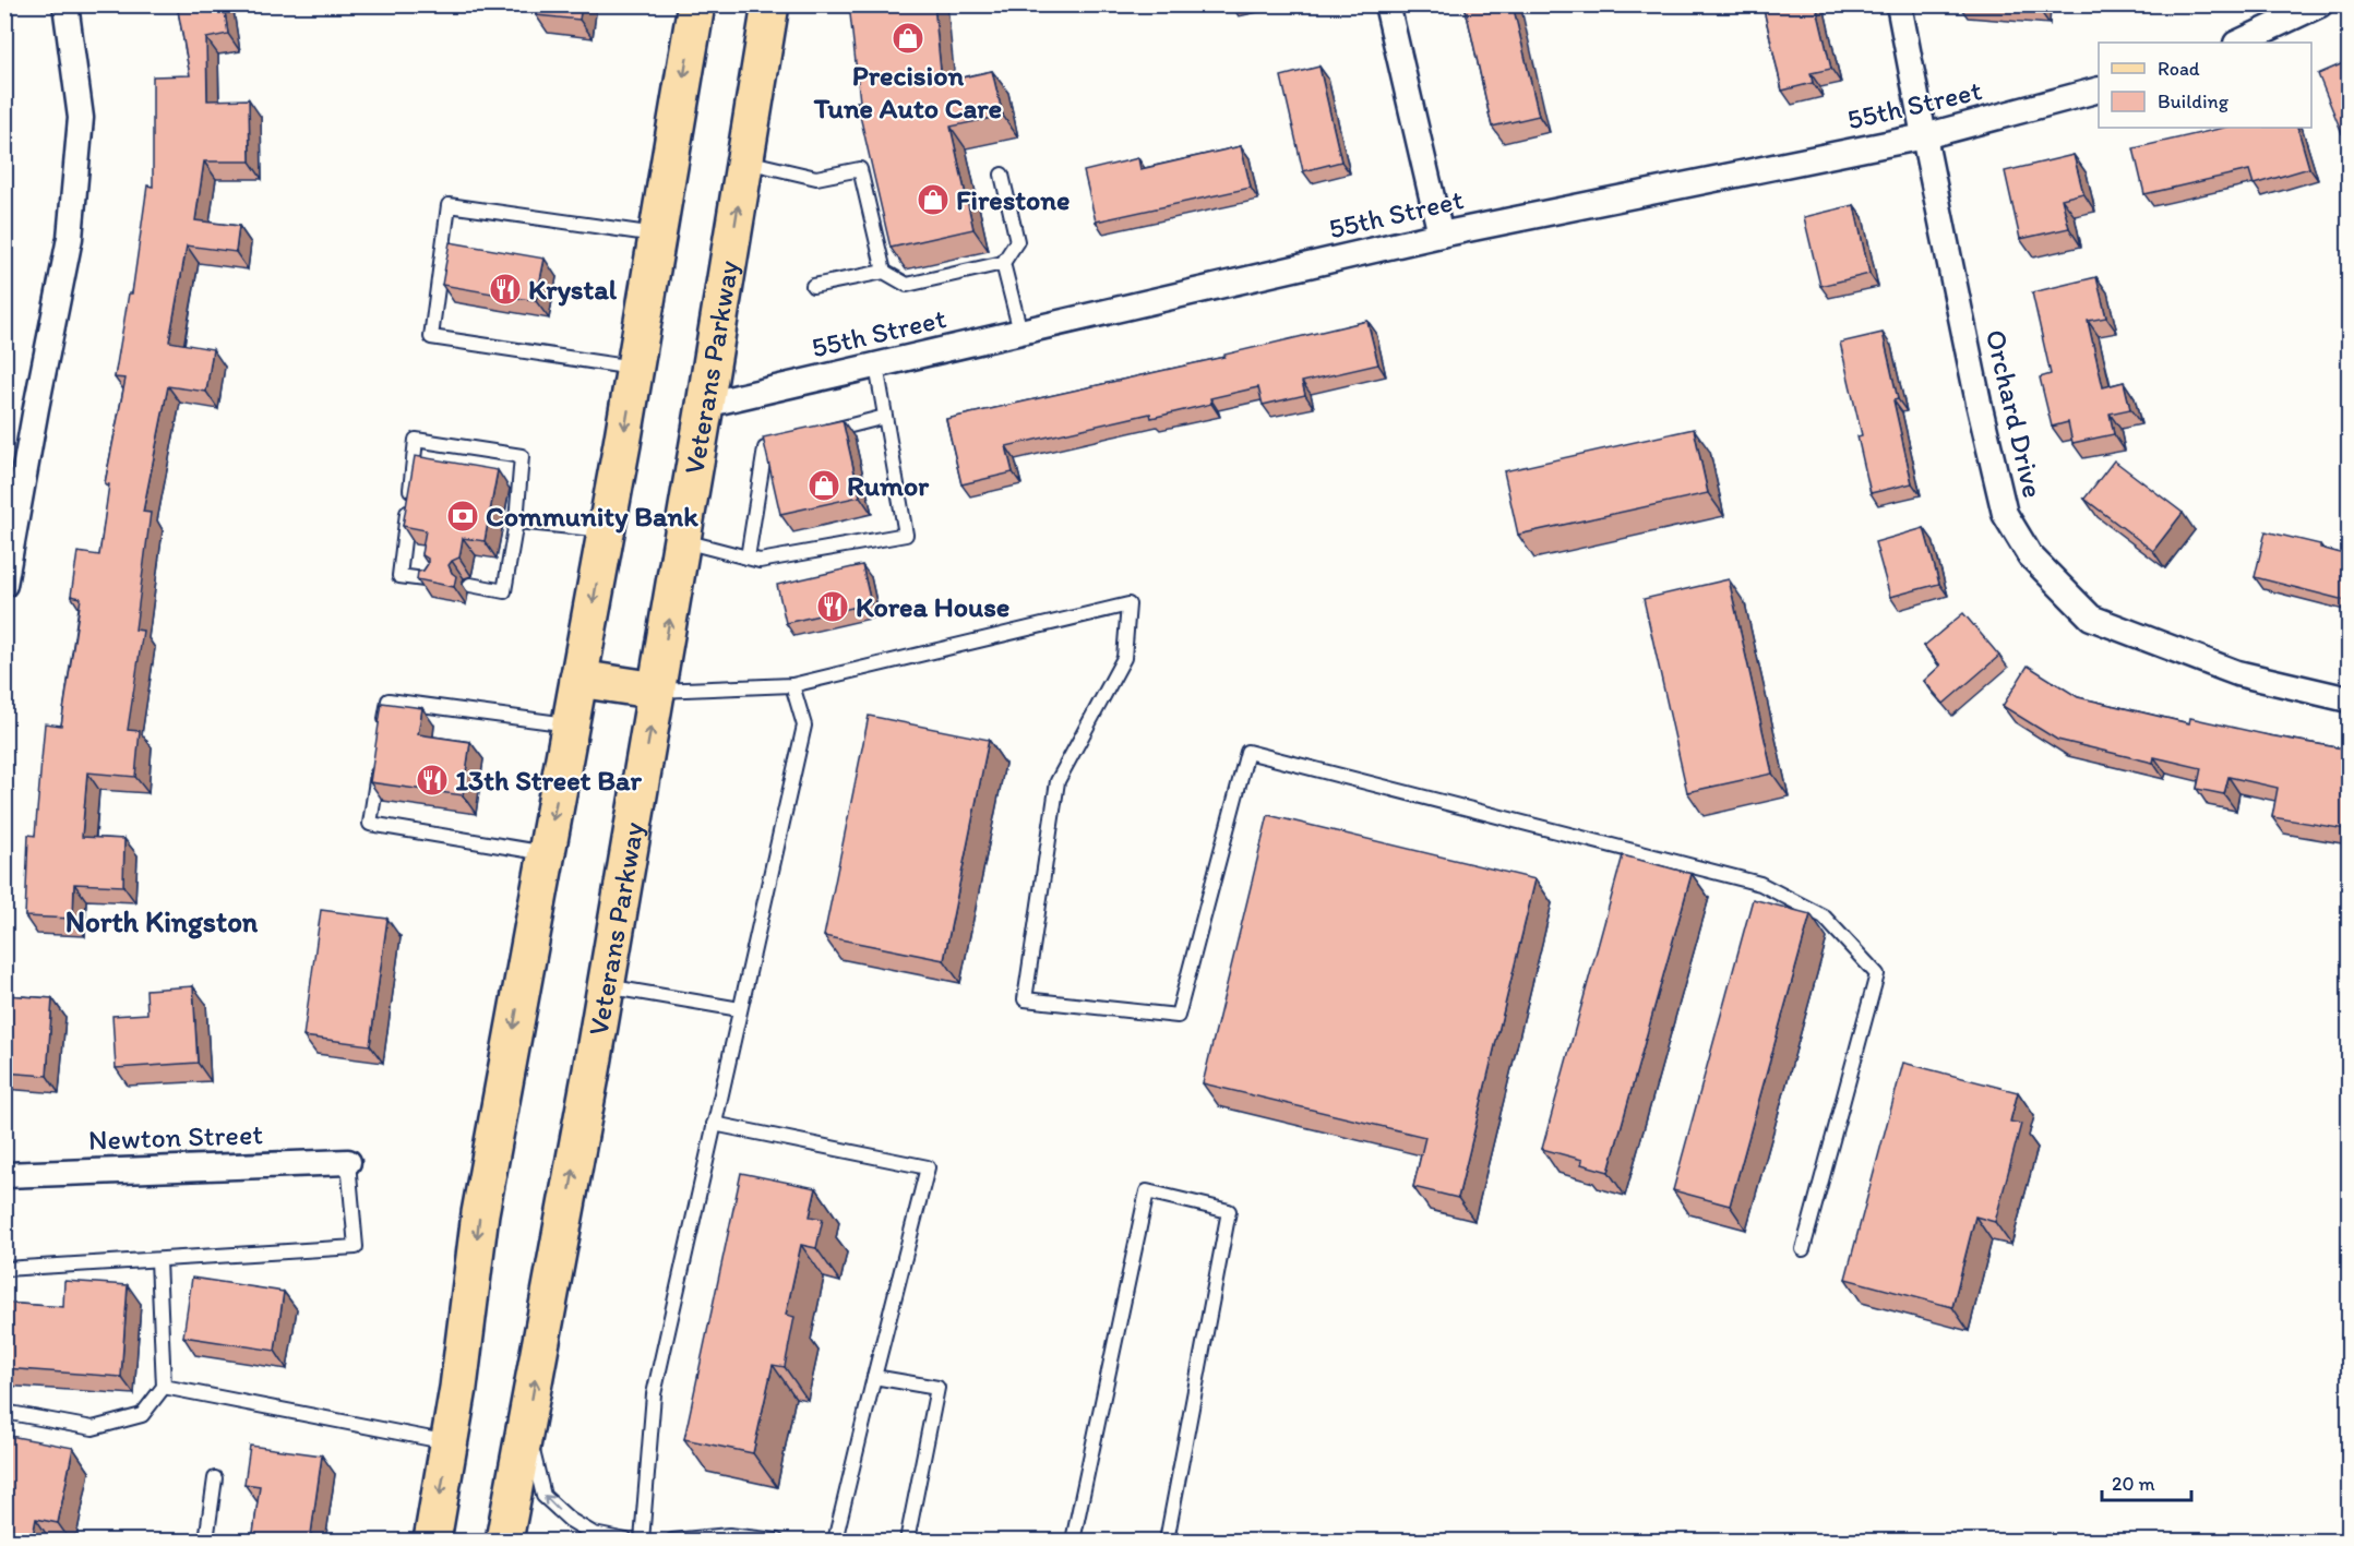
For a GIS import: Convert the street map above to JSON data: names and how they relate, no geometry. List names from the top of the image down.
{
  "streets": {
    "main road": ["Veterans Parkway"],
    "street": ["55th Street", "Orchard Drive", "Newton Street"]
  },
  "crossings": [
    ["55th Street", "Veterans Parkway"],
    ["55th Street", "Orchard Drive"]
  ],
  "districts": ["North Kingston"],
  "places": {
    "shop": ["Precision Tune Auto Care", "Firestone", "Rumor"],
    "restaurant": ["Krystal", "Korea House", "13th Street Bar"],
    "bank": ["Community Bank"]
  },
  "legend": ["Road", "Building"],
  "scale_bar": "20 m"
}
